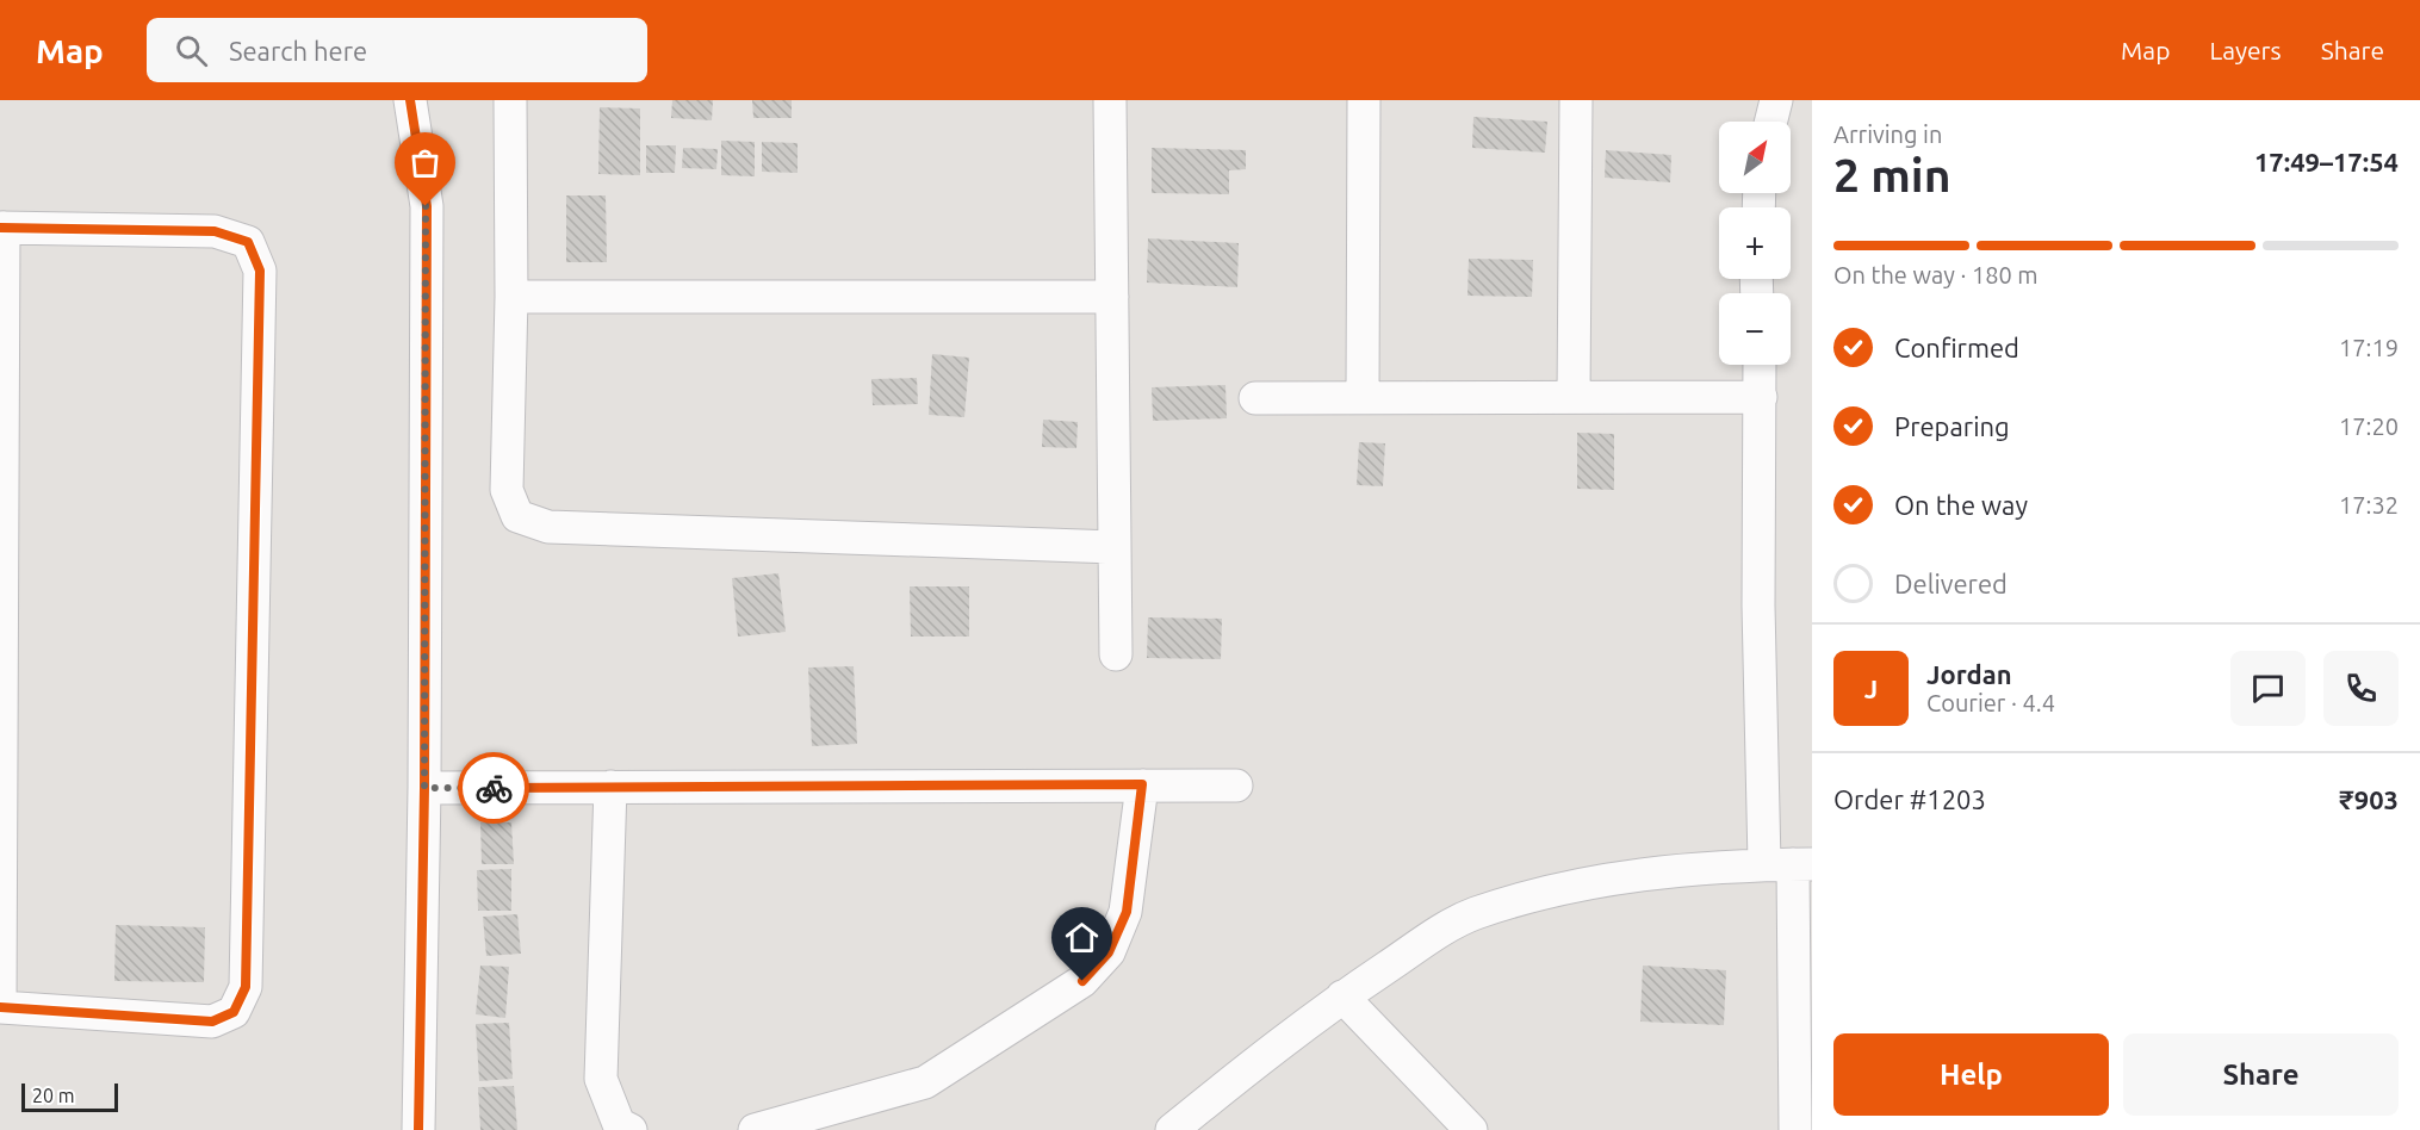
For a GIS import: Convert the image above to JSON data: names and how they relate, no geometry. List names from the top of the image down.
{
  "scale_bar": "20 m",
  "north": "top right",
  "page": {
    "header": "Map",
    "search": "Search here",
    "nav": ["Map", "Layers", "Share"],
    "heading": ["2 min", "Arriving in", "17:49–17:54"],
    "panel": [
      "Jordan",
      "Courier · 4.4",
      "Order #1203",
      "₹903"
    ],
    "map_buttons": ["+", "−"],
    "bar": "On the way · 180 m",
    "list": [
      ["Confirmed", "17:19"],
      ["Preparing", "17:20"],
      ["On the way", "17:32"],
      "Delivered"
    ],
    "round": "J",
    "buttons": ["Help", "Share"],
    "scale": "20 m"
  }
}
